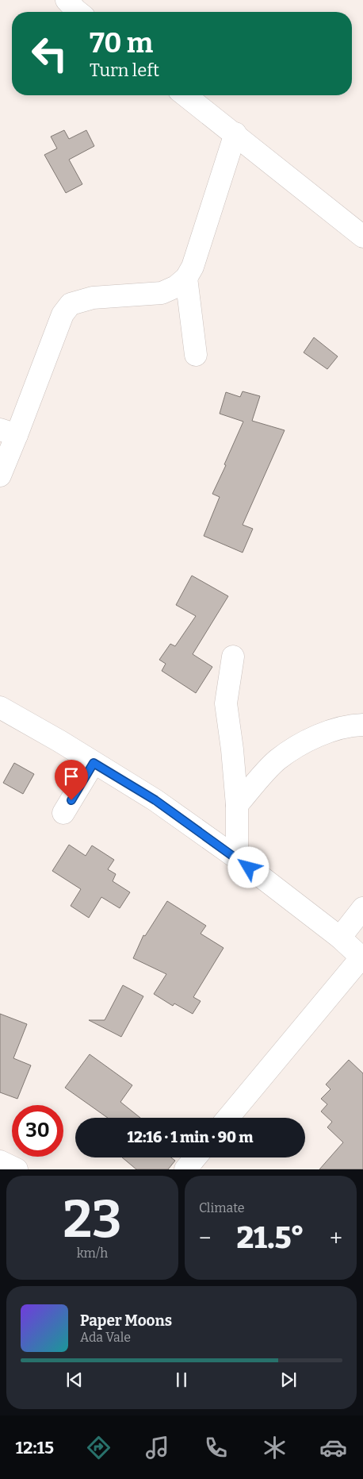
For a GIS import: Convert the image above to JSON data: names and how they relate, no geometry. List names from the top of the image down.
{
  "page": {
    "turn": ["70 m", "Turn left"],
    "limit": "30",
    "trip": "12:16 · 1 min · 90 m",
    "tile": [
      ["23", "km/h"],
      "Climate"
    ],
    "heat": ["−", "21.5°", "+"],
    "song": ["Paper Moons", "Ada Vale"],
    "tabs": "12:15"
  }
}
